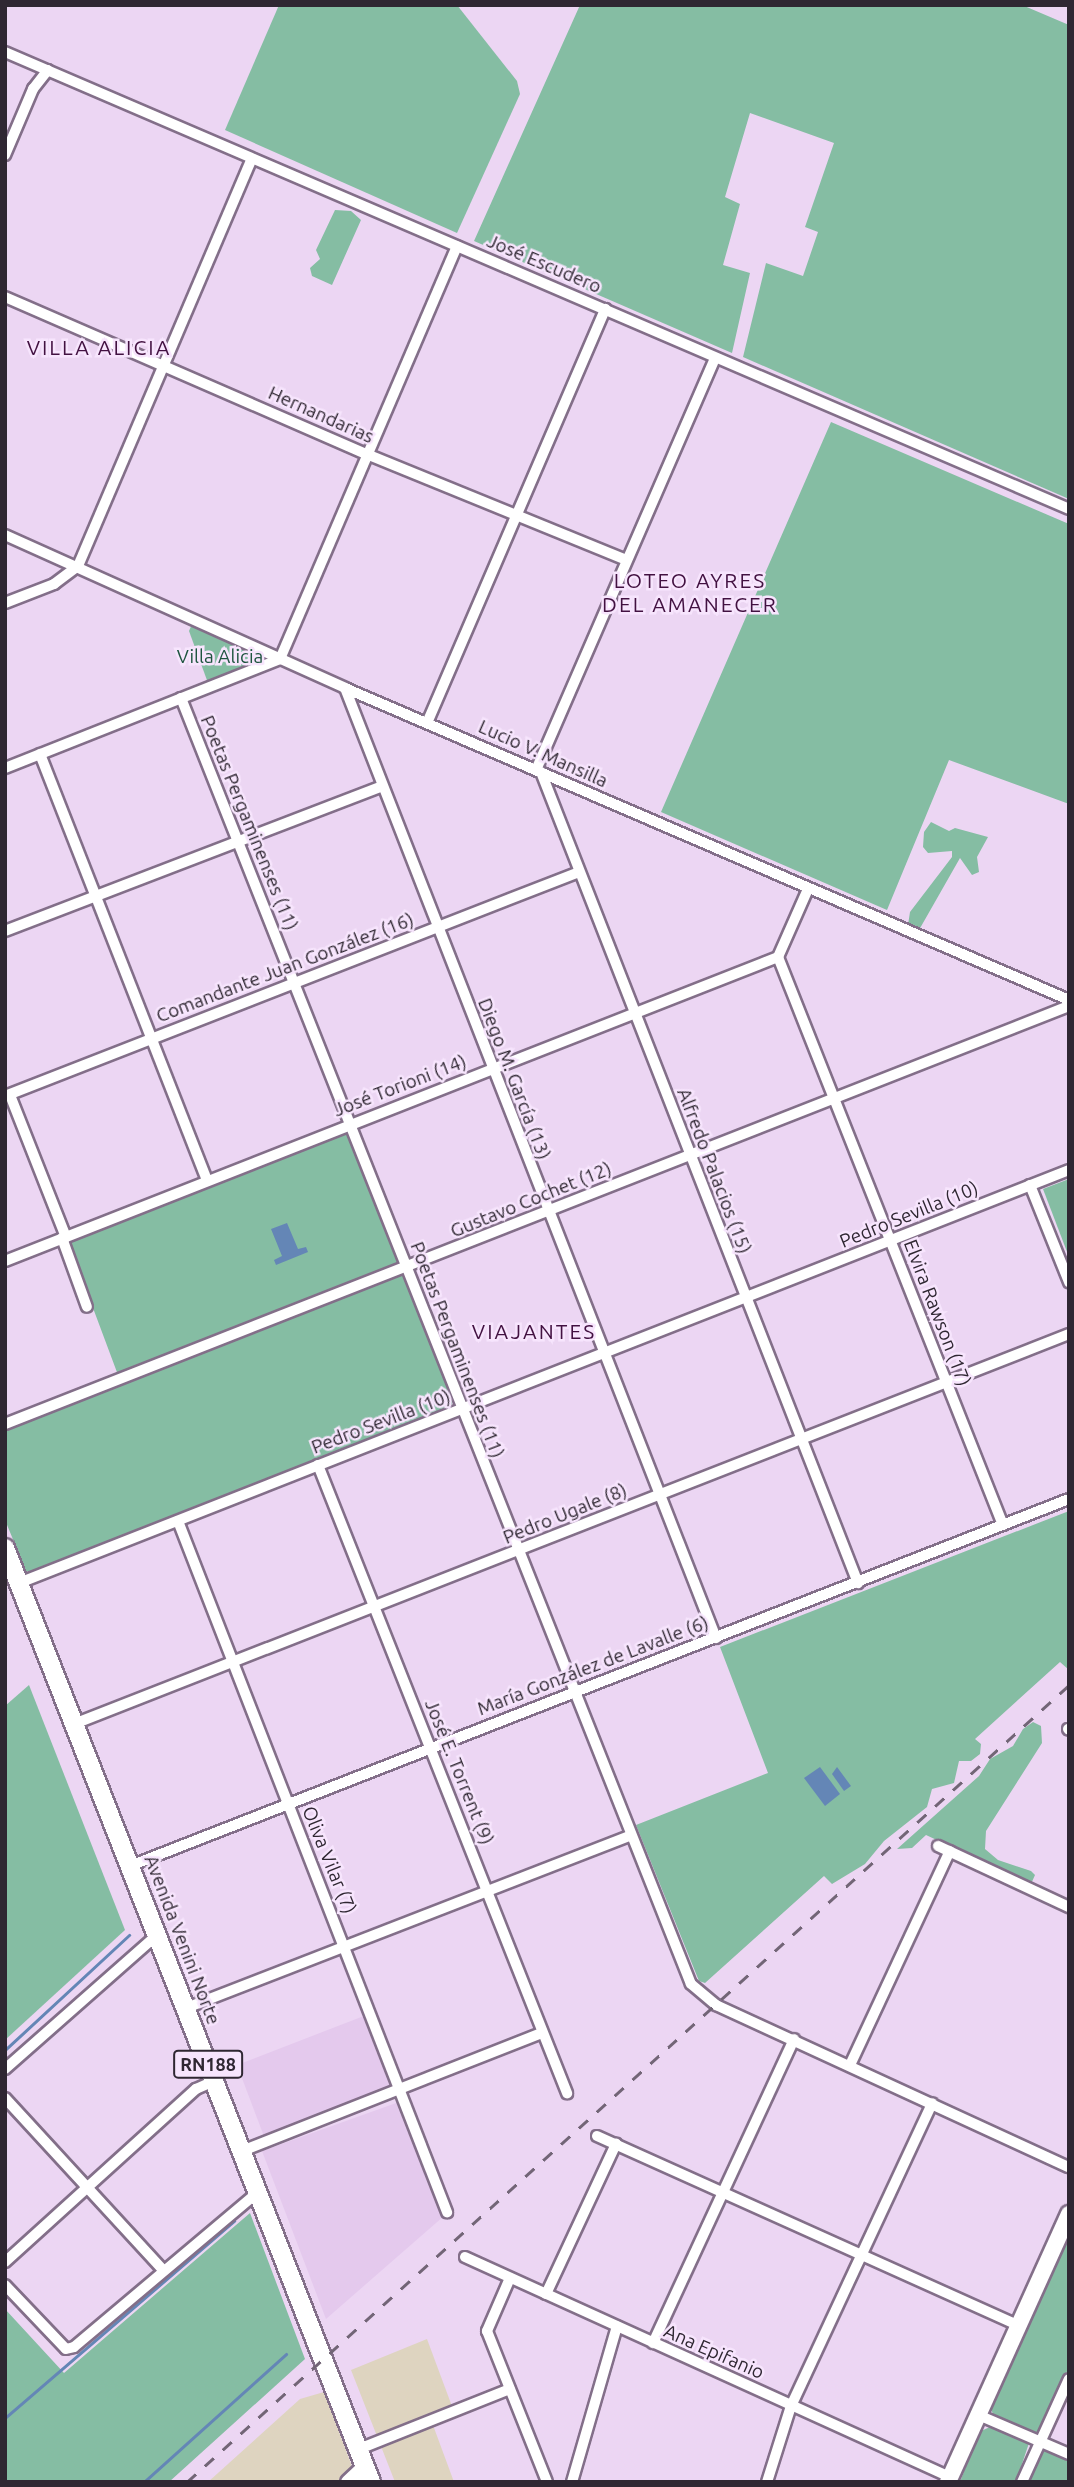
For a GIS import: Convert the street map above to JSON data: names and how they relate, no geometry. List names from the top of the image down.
{
  "streets": {
    "highway": ["Avenida Venini Norte", "RN188"],
    "street": [
      "José Escudero",
      "Hernandarias",
      "Lucio V. Mansilla",
      "Poetas Pergaminenses (11)",
      "Comandante Juan González (16)",
      "Diego M. García (13)",
      "José Torioni (14)",
      "Alfredo Palacios (15)",
      "Gustavo Cochet (12)",
      "Pedro Sevilla (10)",
      "Elvira Rawson (17)",
      "Pedro Ugale (8)",
      "María González de Lavalle (6)",
      "José E. Torrent (9)",
      "Oliva Vilar (7)",
      "Ana Epifanio"
    ]
  },
  "crossings": [
    ["Lucio V. Mansilla", "Diego M. García (13)"],
    ["Lucio V. Mansilla", "Alfredo Palacios (15)"],
    ["Poetas Pergaminenses (11)", "Comandante Juan González (16)"],
    ["Poetas Pergaminenses (11)", "José Torioni (14)"],
    ["Poetas Pergaminenses (11)", "Gustavo Cochet (12)"],
    ["Poetas Pergaminenses (11)", "Pedro Sevilla (10)"],
    ["Poetas Pergaminenses (11)", "Pedro Ugale (8)"],
    ["Poetas Pergaminenses (11)", "María González de Lavalle (6)"],
    ["Comandante Juan González (16)", "Diego M. García (13)"],
    ["Comandante Juan González (16)", "Alfredo Palacios (15)"],
    ["Diego M. García (13)", "José Torioni (14)"],
    ["Diego M. García (13)", "Gustavo Cochet (12)"],
    ["Diego M. García (13)", "Pedro Sevilla (10)"],
    ["Diego M. García (13)", "Pedro Ugale (8)"],
    ["Diego M. García (13)", "María González de Lavalle (6)"],
    ["José Torioni (14)", "Alfredo Palacios (15)"],
    ["José Torioni (14)", "Elvira Rawson (17)"],
    ["Alfredo Palacios (15)", "Gustavo Cochet (12)"],
    ["Alfredo Palacios (15)", "Pedro Sevilla (10)"],
    ["Alfredo Palacios (15)", "Pedro Ugale (8)"],
    ["Alfredo Palacios (15)", "María González de Lavalle (6)"],
    ["Gustavo Cochet (12)", "Elvira Rawson (17)"],
    ["Pedro Sevilla (10)", "Elvira Rawson (17)"],
    ["Pedro Sevilla (10)", "José E. Torrent (9)"],
    ["Pedro Sevilla (10)", "Oliva Vilar (7)"],
    ["Pedro Sevilla (10)", "Avenida Venini Norte"],
    ["Elvira Rawson (17)", "Pedro Ugale (8)"],
    ["Elvira Rawson (17)", "María González de Lavalle (6)"],
    ["Pedro Ugale (8)", "José E. Torrent (9)"],
    ["Pedro Ugale (8)", "Oliva Vilar (7)"],
    ["Pedro Ugale (8)", "Avenida Venini Norte"],
    ["María González de Lavalle (6)", "José E. Torrent (9)"],
    ["María González de Lavalle (6)", "Oliva Vilar (7)"],
    ["María González de Lavalle (6)", "Avenida Venini Norte"]
  ],
  "districts": ["VILLA ALICIA", "LOTEO AYRES DEL AMANECER", "VIAJANTES"],
  "parks": ["Villa Alicia"]
}
